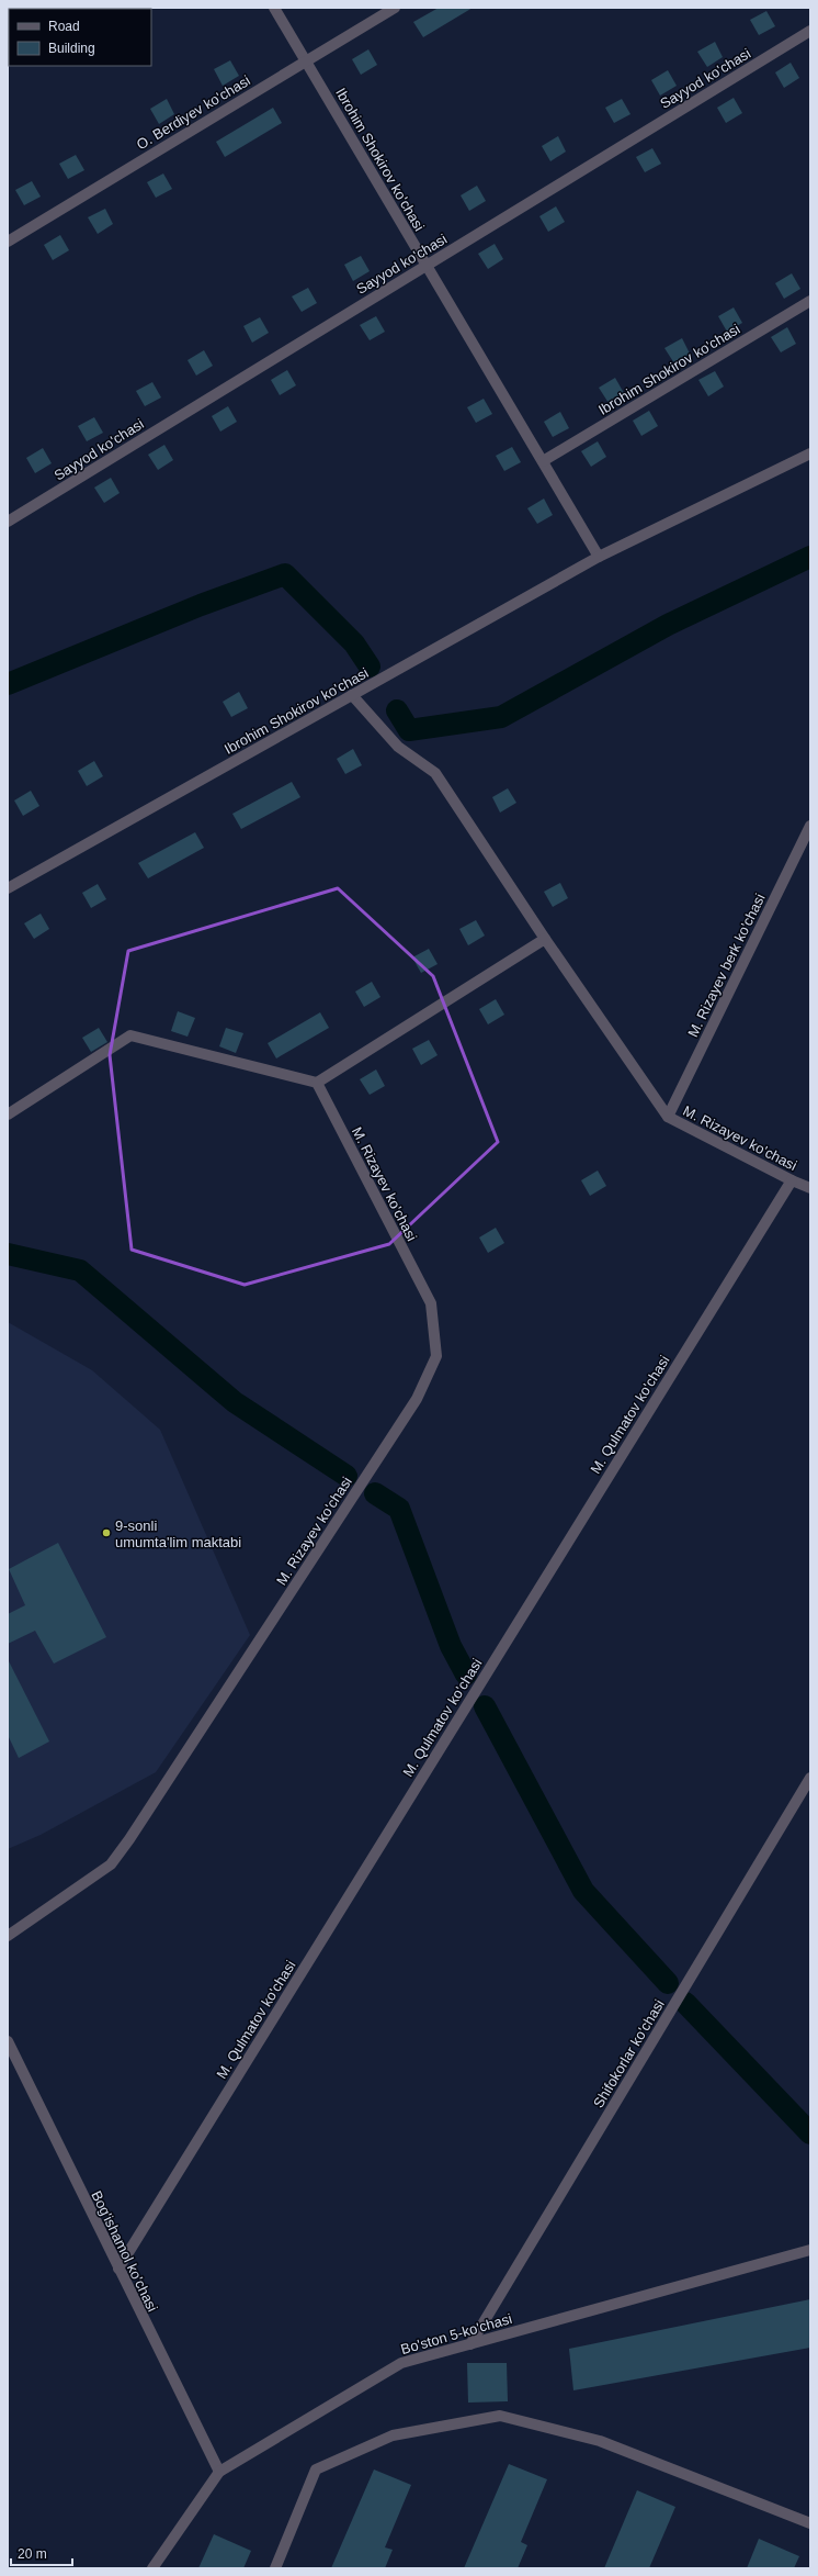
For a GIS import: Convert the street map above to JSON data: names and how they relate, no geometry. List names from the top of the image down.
{
  "streets": {
    "street": [
      "Sayyod ko'chasi",
      "O. Berdiyev ko'chasi",
      "Ibrohim Shokirov ko'chasi",
      "M. Rizayev berk ko'chasi",
      "M. Rizayev ko'chasi",
      "M. Qulmatov ko'chasi",
      "Shifokorlar ko'chasi",
      "Bog'ishamol ko'chasi",
      "Bo'ston 5-ko'chasi"
    ]
  },
  "crossings": [
    ["Sayyod ko'chasi", "Ibrohim Shokirov ko'chasi"],
    ["O. Berdiyev ko'chasi", "Ibrohim Shokirov ko'chasi"],
    ["Ibrohim Shokirov ko'chasi", "M. Rizayev ko'chasi"],
    ["M. Rizayev berk ko'chasi", "M. Rizayev ko'chasi"],
    ["M. Rizayev ko'chasi", "M. Qulmatov ko'chasi"],
    ["M. Qulmatov ko'chasi", "Bog'ishamol ko'chasi"],
    ["Shifokorlar ko'chasi", "Bo'ston 5-ko'chasi"],
    ["Bog'ishamol ko'chasi", "Bo'ston 5-ko'chasi"]
  ],
  "places": ["9-sonli umumta'lim maktabi"],
  "legend": ["Road", "Building"],
  "scale_bar": "20 m"
}
